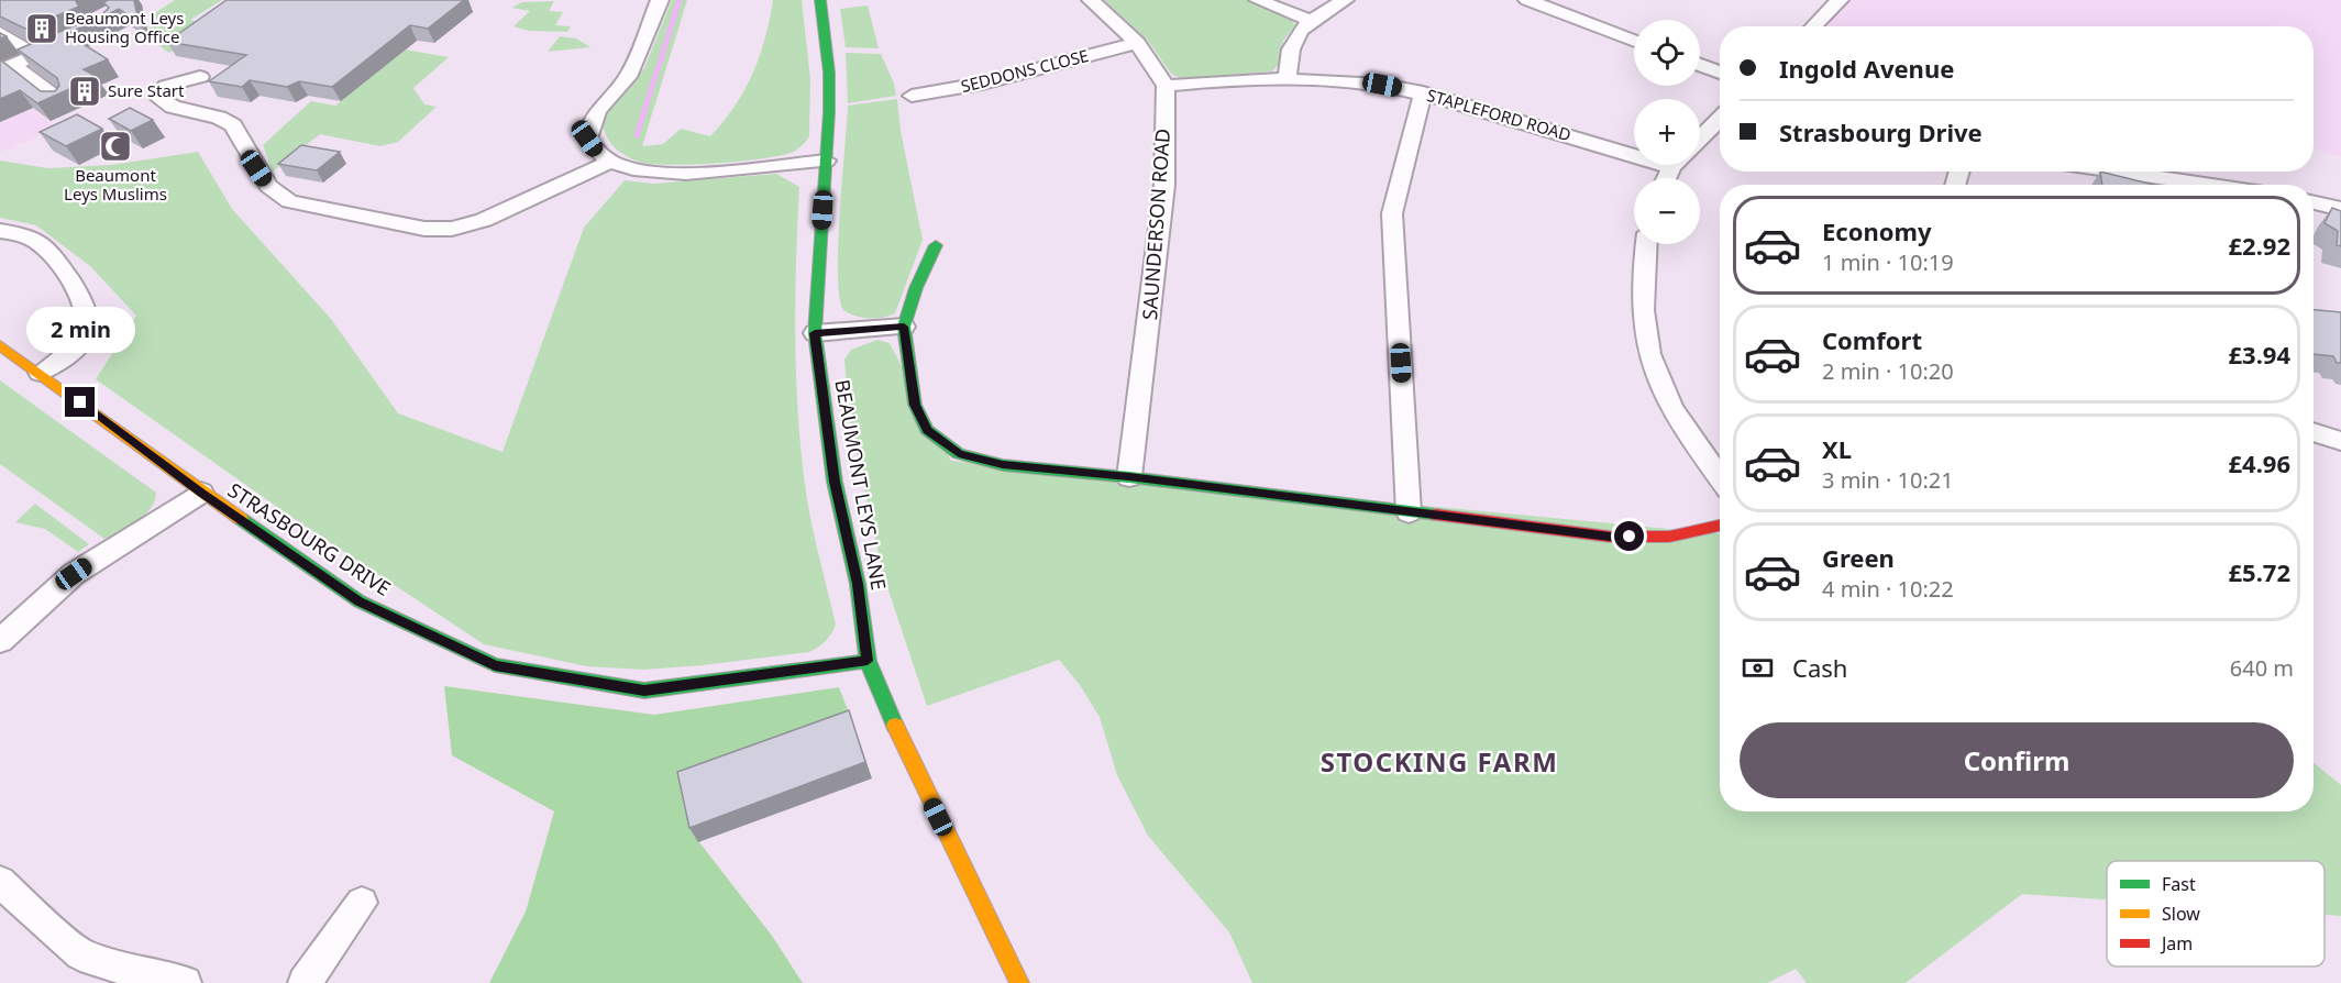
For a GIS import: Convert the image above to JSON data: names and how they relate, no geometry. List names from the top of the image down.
{
  "streets": {
    "street": [
      "SEDDONS CLOSE",
      "STAPLEFORD ROAD",
      "SAUNDERSON ROAD",
      "BEAUMONT LEYS LANE",
      "STRASBOURG DRIVE"
    ]
  },
  "crossings": [
    ["STAPLEFORD ROAD", "SAUNDERSON ROAD"],
    ["BEAUMONT LEYS LANE", "STRASBOURG DRIVE"]
  ],
  "districts": ["STOCKING FARM"],
  "places": {
    "building": ["Beaumont Leys Housing Office", "Sure Start"],
    "mosque": ["Beaumont Leys Muslims"]
  },
  "legend": ["Fast", "Slow", "Jam"],
  "page": {
    "map_buttons": ["+", "−"],
    "banner": ["Ingold Avenue", "Strasbourg Drive"],
    "list": [
      {
        "name": "Economy",
        "note": "1 min · 10:19",
        "value": "£2.92"
      },
      {
        "name": "Comfort",
        "note": "2 min · 10:20",
        "value": "£3.94"
      },
      {
        "name": "XL",
        "note": "3 min · 10:21",
        "value": "£4.96"
      },
      {
        "name": "Green",
        "note": "4 min · 10:22",
        "value": "£5.72"
      }
    ],
    "bubble": "2 min",
    "pay": ["Cash", "640 m"],
    "buttons": "Confirm"
  }
}
